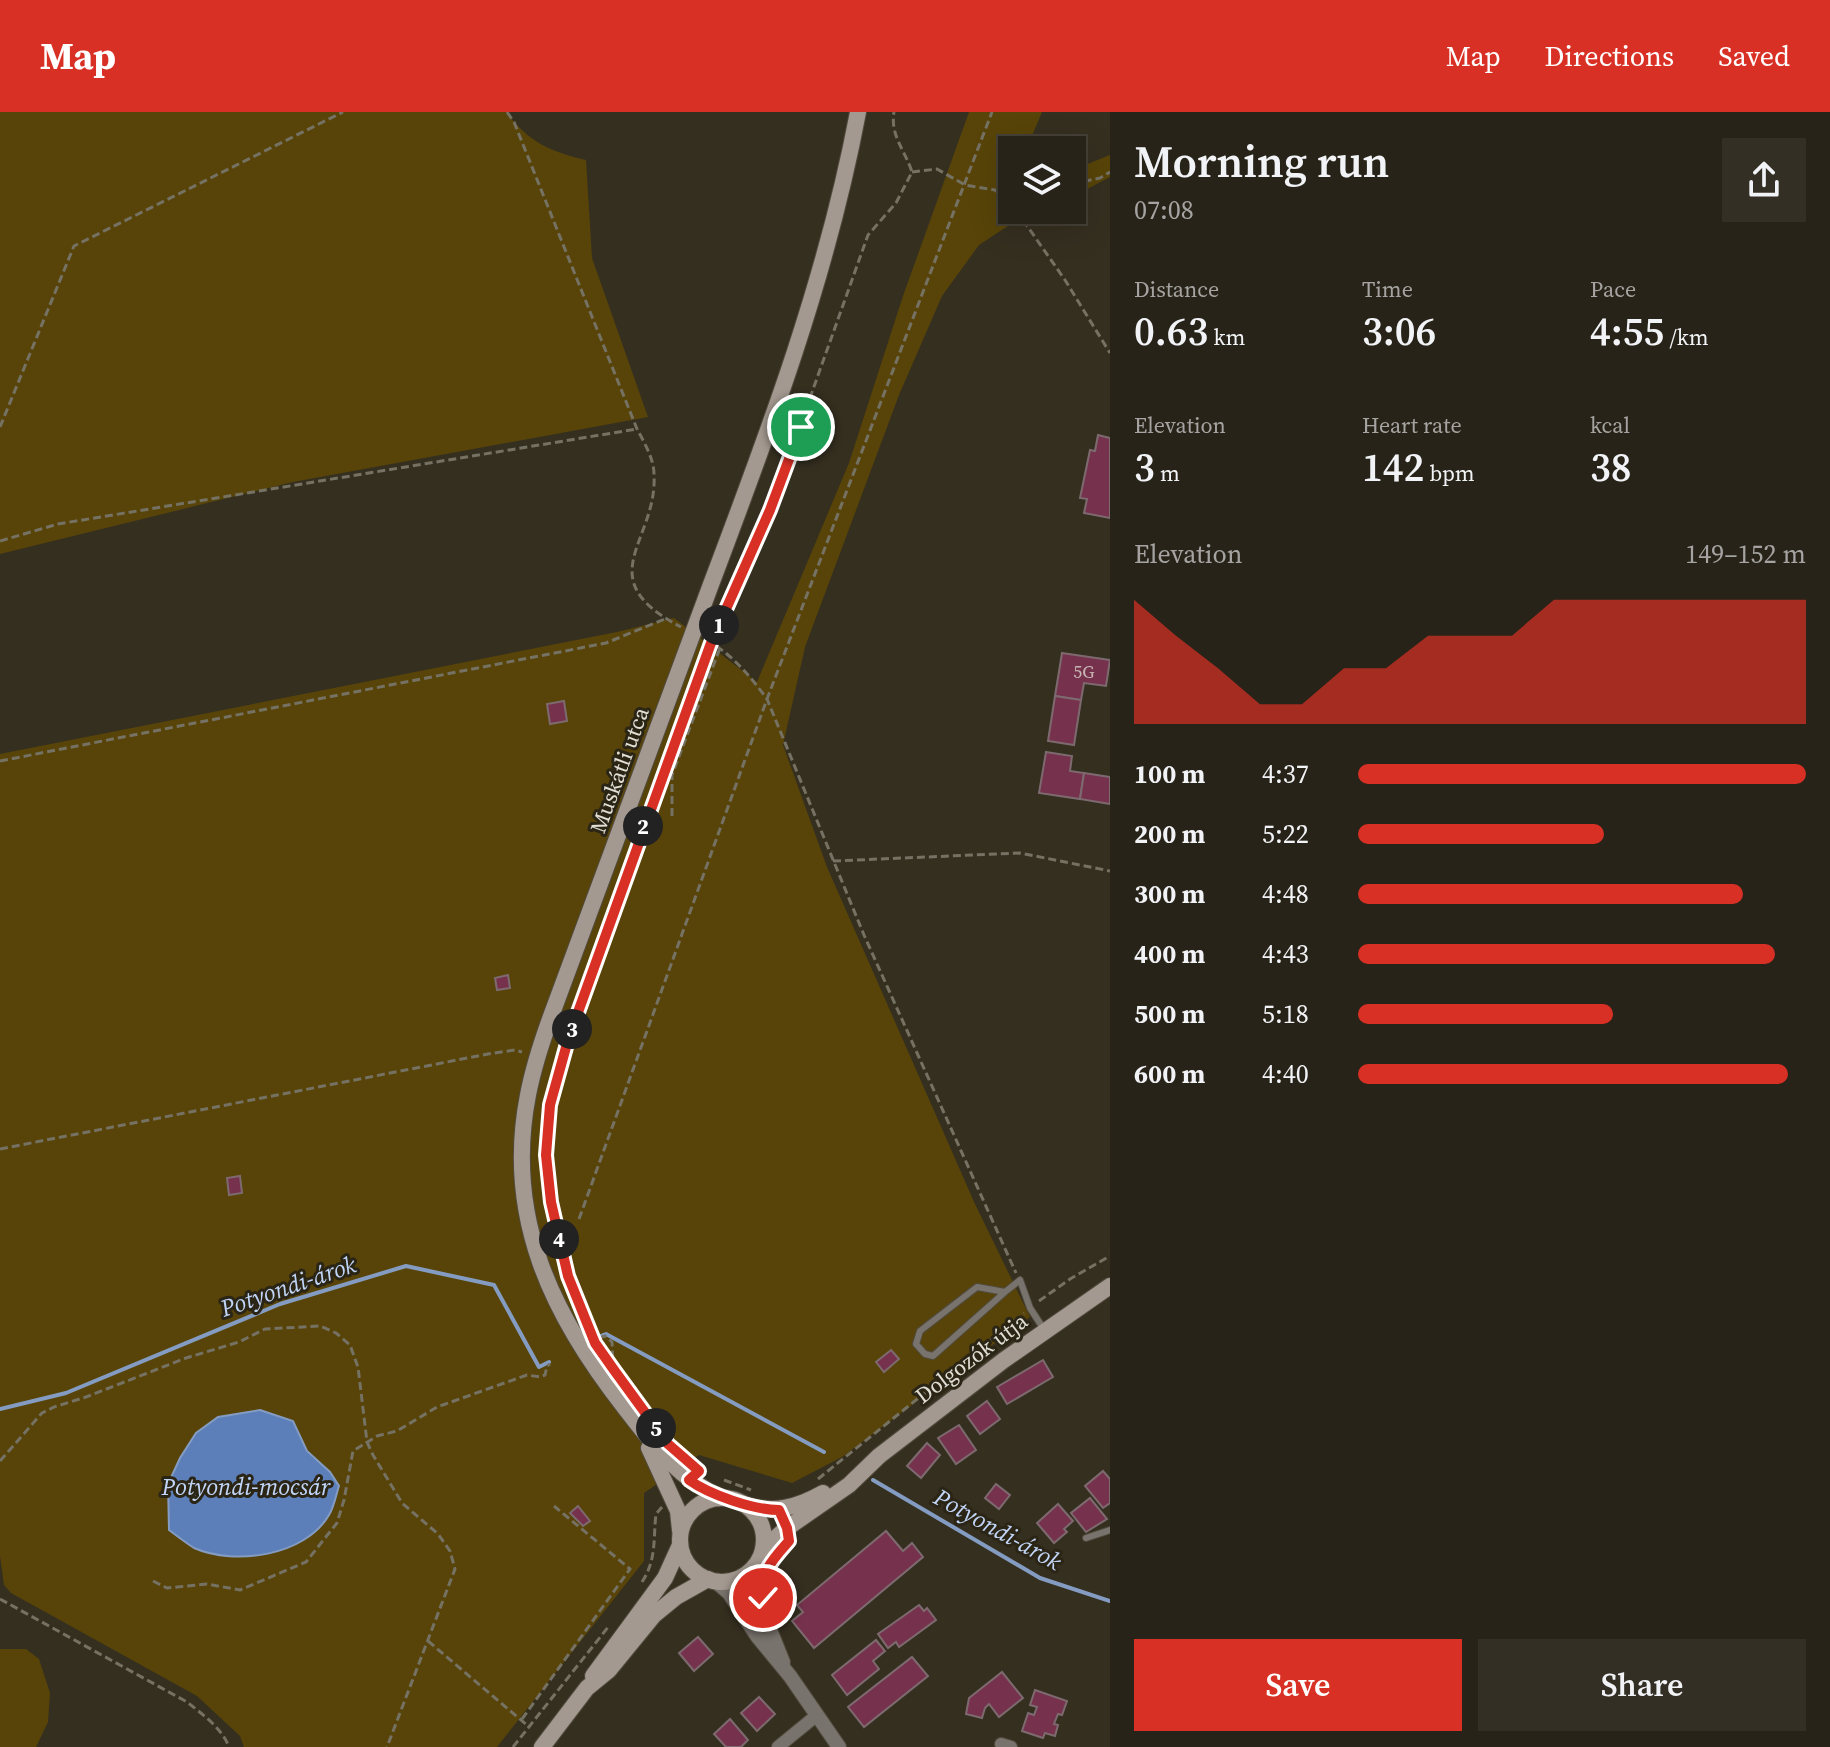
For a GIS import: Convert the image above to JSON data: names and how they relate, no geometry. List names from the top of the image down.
{
  "streets": {
    "main road": ["Muskátli utca", "Dolgozók útja"]
  },
  "crossings": [
    ["Muskátli utca", "Dolgozók útja"]
  ],
  "water": ["Potyondi-árok", "Potyondi-mocsár"],
  "house_numbers": ["5G"],
  "page": {
    "header": "Map",
    "nav": ["Map", "Directions", "Saved"],
    "heading": ["Morning run", "07:08"],
    "stats": [
      ["Distance", "0.63 km"],
      ["Time", "3:06"],
      ["Pace", "4:55 /km"],
      ["Elevation", "3 m"],
      ["Heart rate", "142 bpm"],
      ["kcal", "38"]
    ],
    "chart": ["Elevation", "149–152 m"],
    "pins": [
      "1",
      "2",
      "3",
      "4",
      "5"
    ],
    "list": [
      {
        "name": "100 m",
        "note": "4:37"
      },
      {
        "name": "200 m",
        "note": "5:22"
      },
      {
        "name": "300 m",
        "note": "4:48"
      },
      {
        "name": "400 m",
        "note": "4:43"
      },
      {
        "name": "500 m",
        "note": "5:18"
      },
      {
        "name": "600 m",
        "note": "4:40"
      }
    ],
    "buttons": ["Save", "Share"]
  }
}
